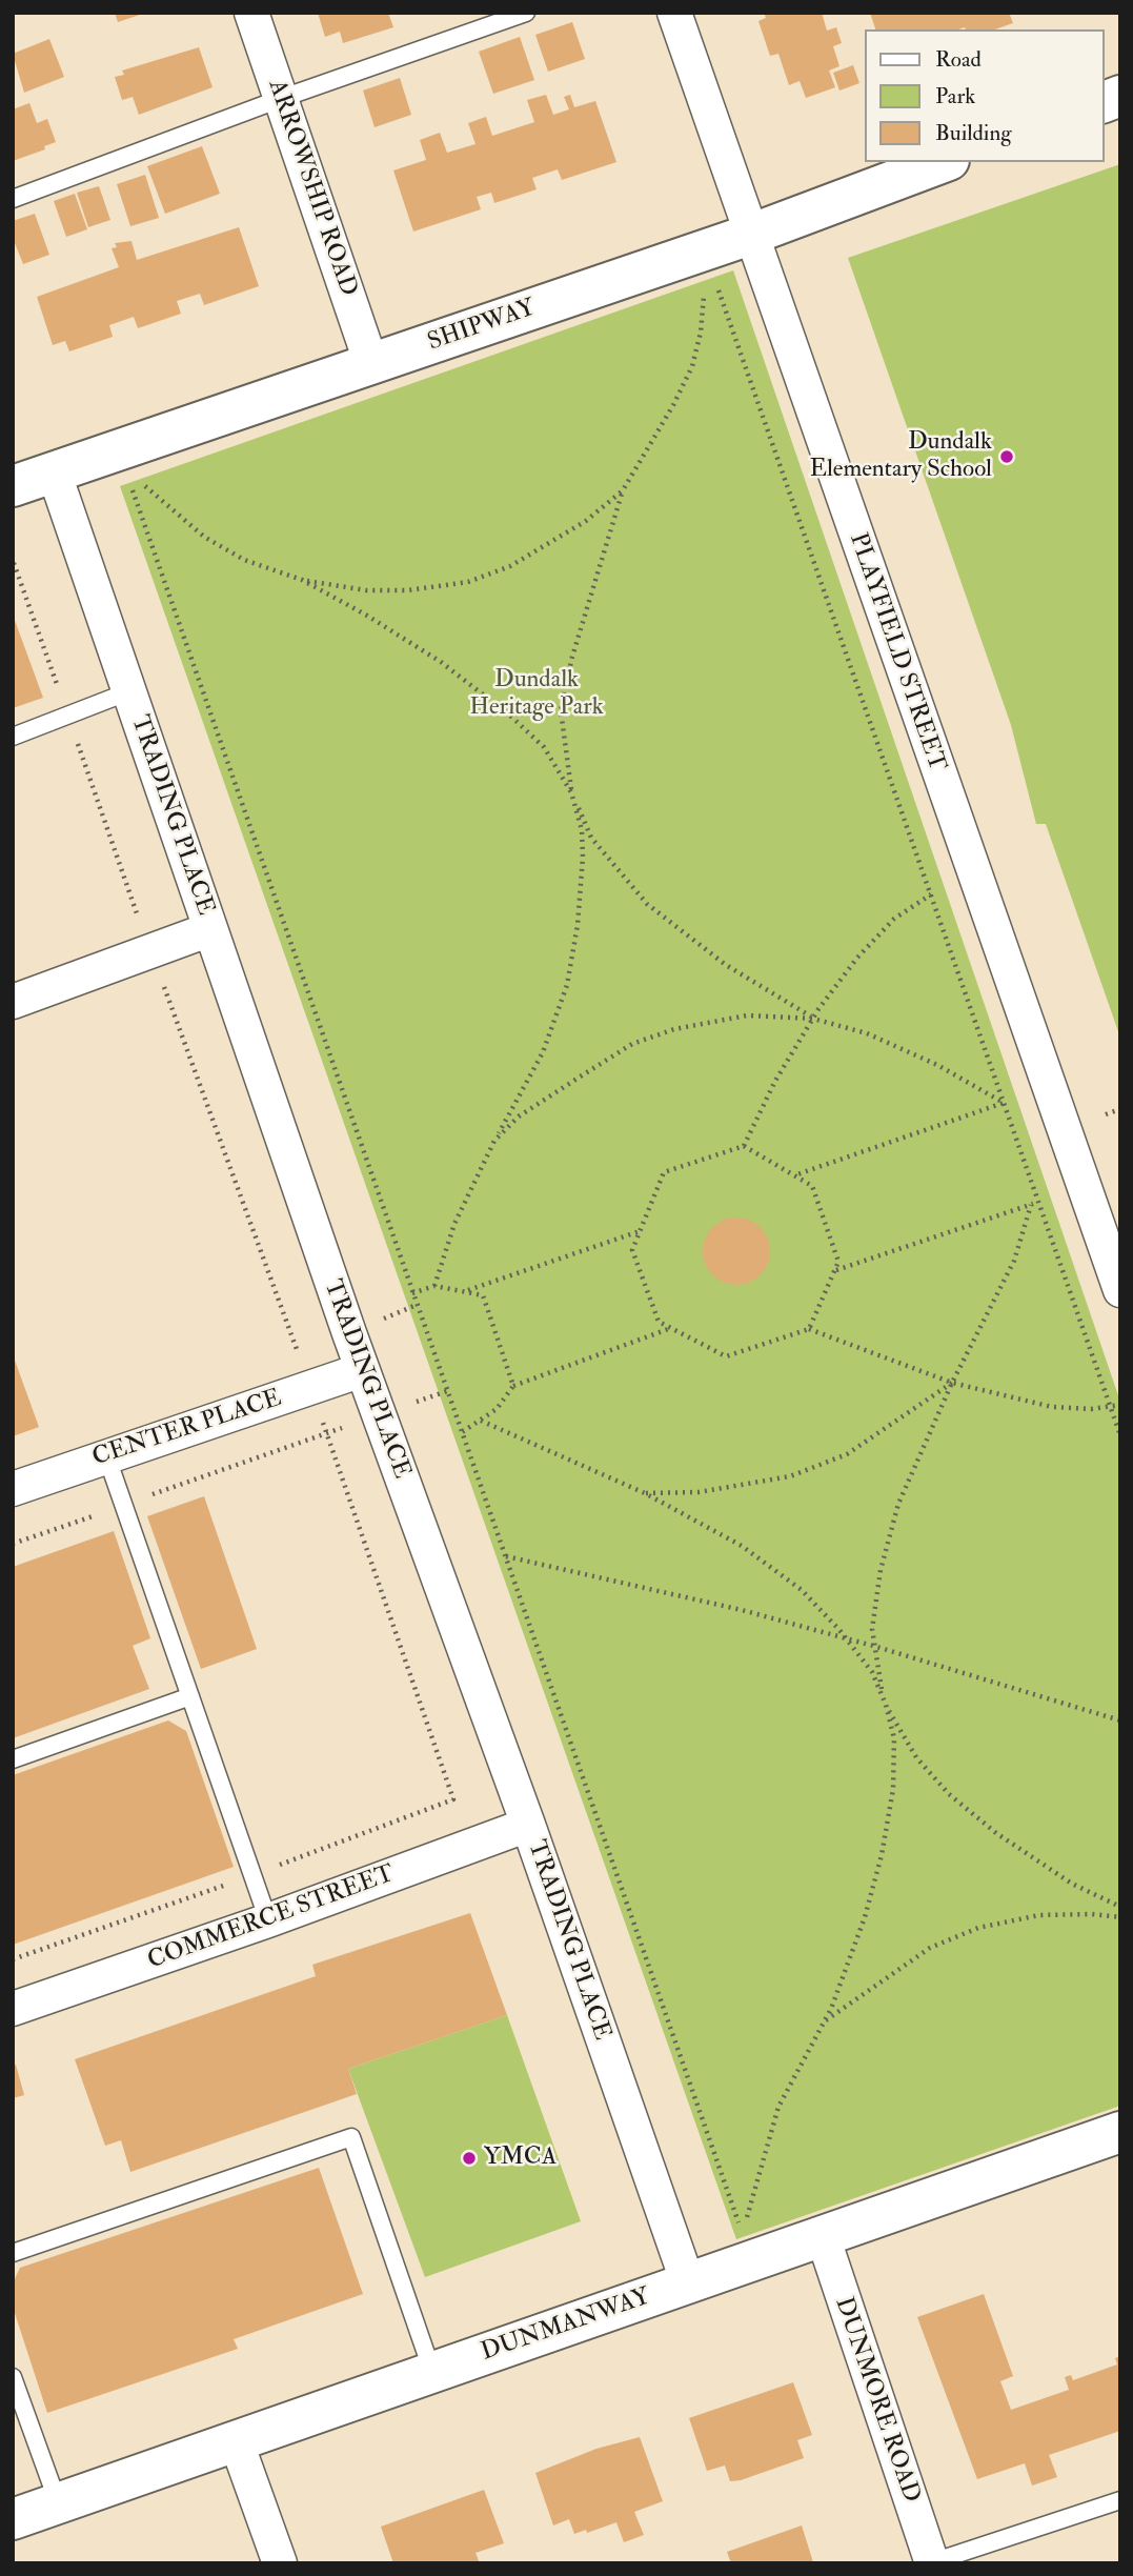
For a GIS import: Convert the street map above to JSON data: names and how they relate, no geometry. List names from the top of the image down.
{
  "streets": {
    "street": [
      "ARROWSHIP ROAD",
      "SHIPWAY",
      "PLAYFIELD STREET",
      "TRADING PLACE",
      "CENTER PLACE",
      "COMMERCE STREET",
      "DUNMANWAY",
      "DUNMORE ROAD"
    ]
  },
  "crossings": [
    ["ARROWSHIP ROAD", "SHIPWAY"],
    ["SHIPWAY", "PLAYFIELD STREET"],
    ["SHIPWAY", "TRADING PLACE"],
    ["TRADING PLACE", "CENTER PLACE"],
    ["TRADING PLACE", "COMMERCE STREET"],
    ["TRADING PLACE", "DUNMANWAY"],
    ["DUNMANWAY", "DUNMORE ROAD"]
  ],
  "parks": ["Dundalk Heritage Park"],
  "places": ["Dundalk Elementary School", "YMCA"],
  "legend": ["Road", "Park", "Building"]
}
